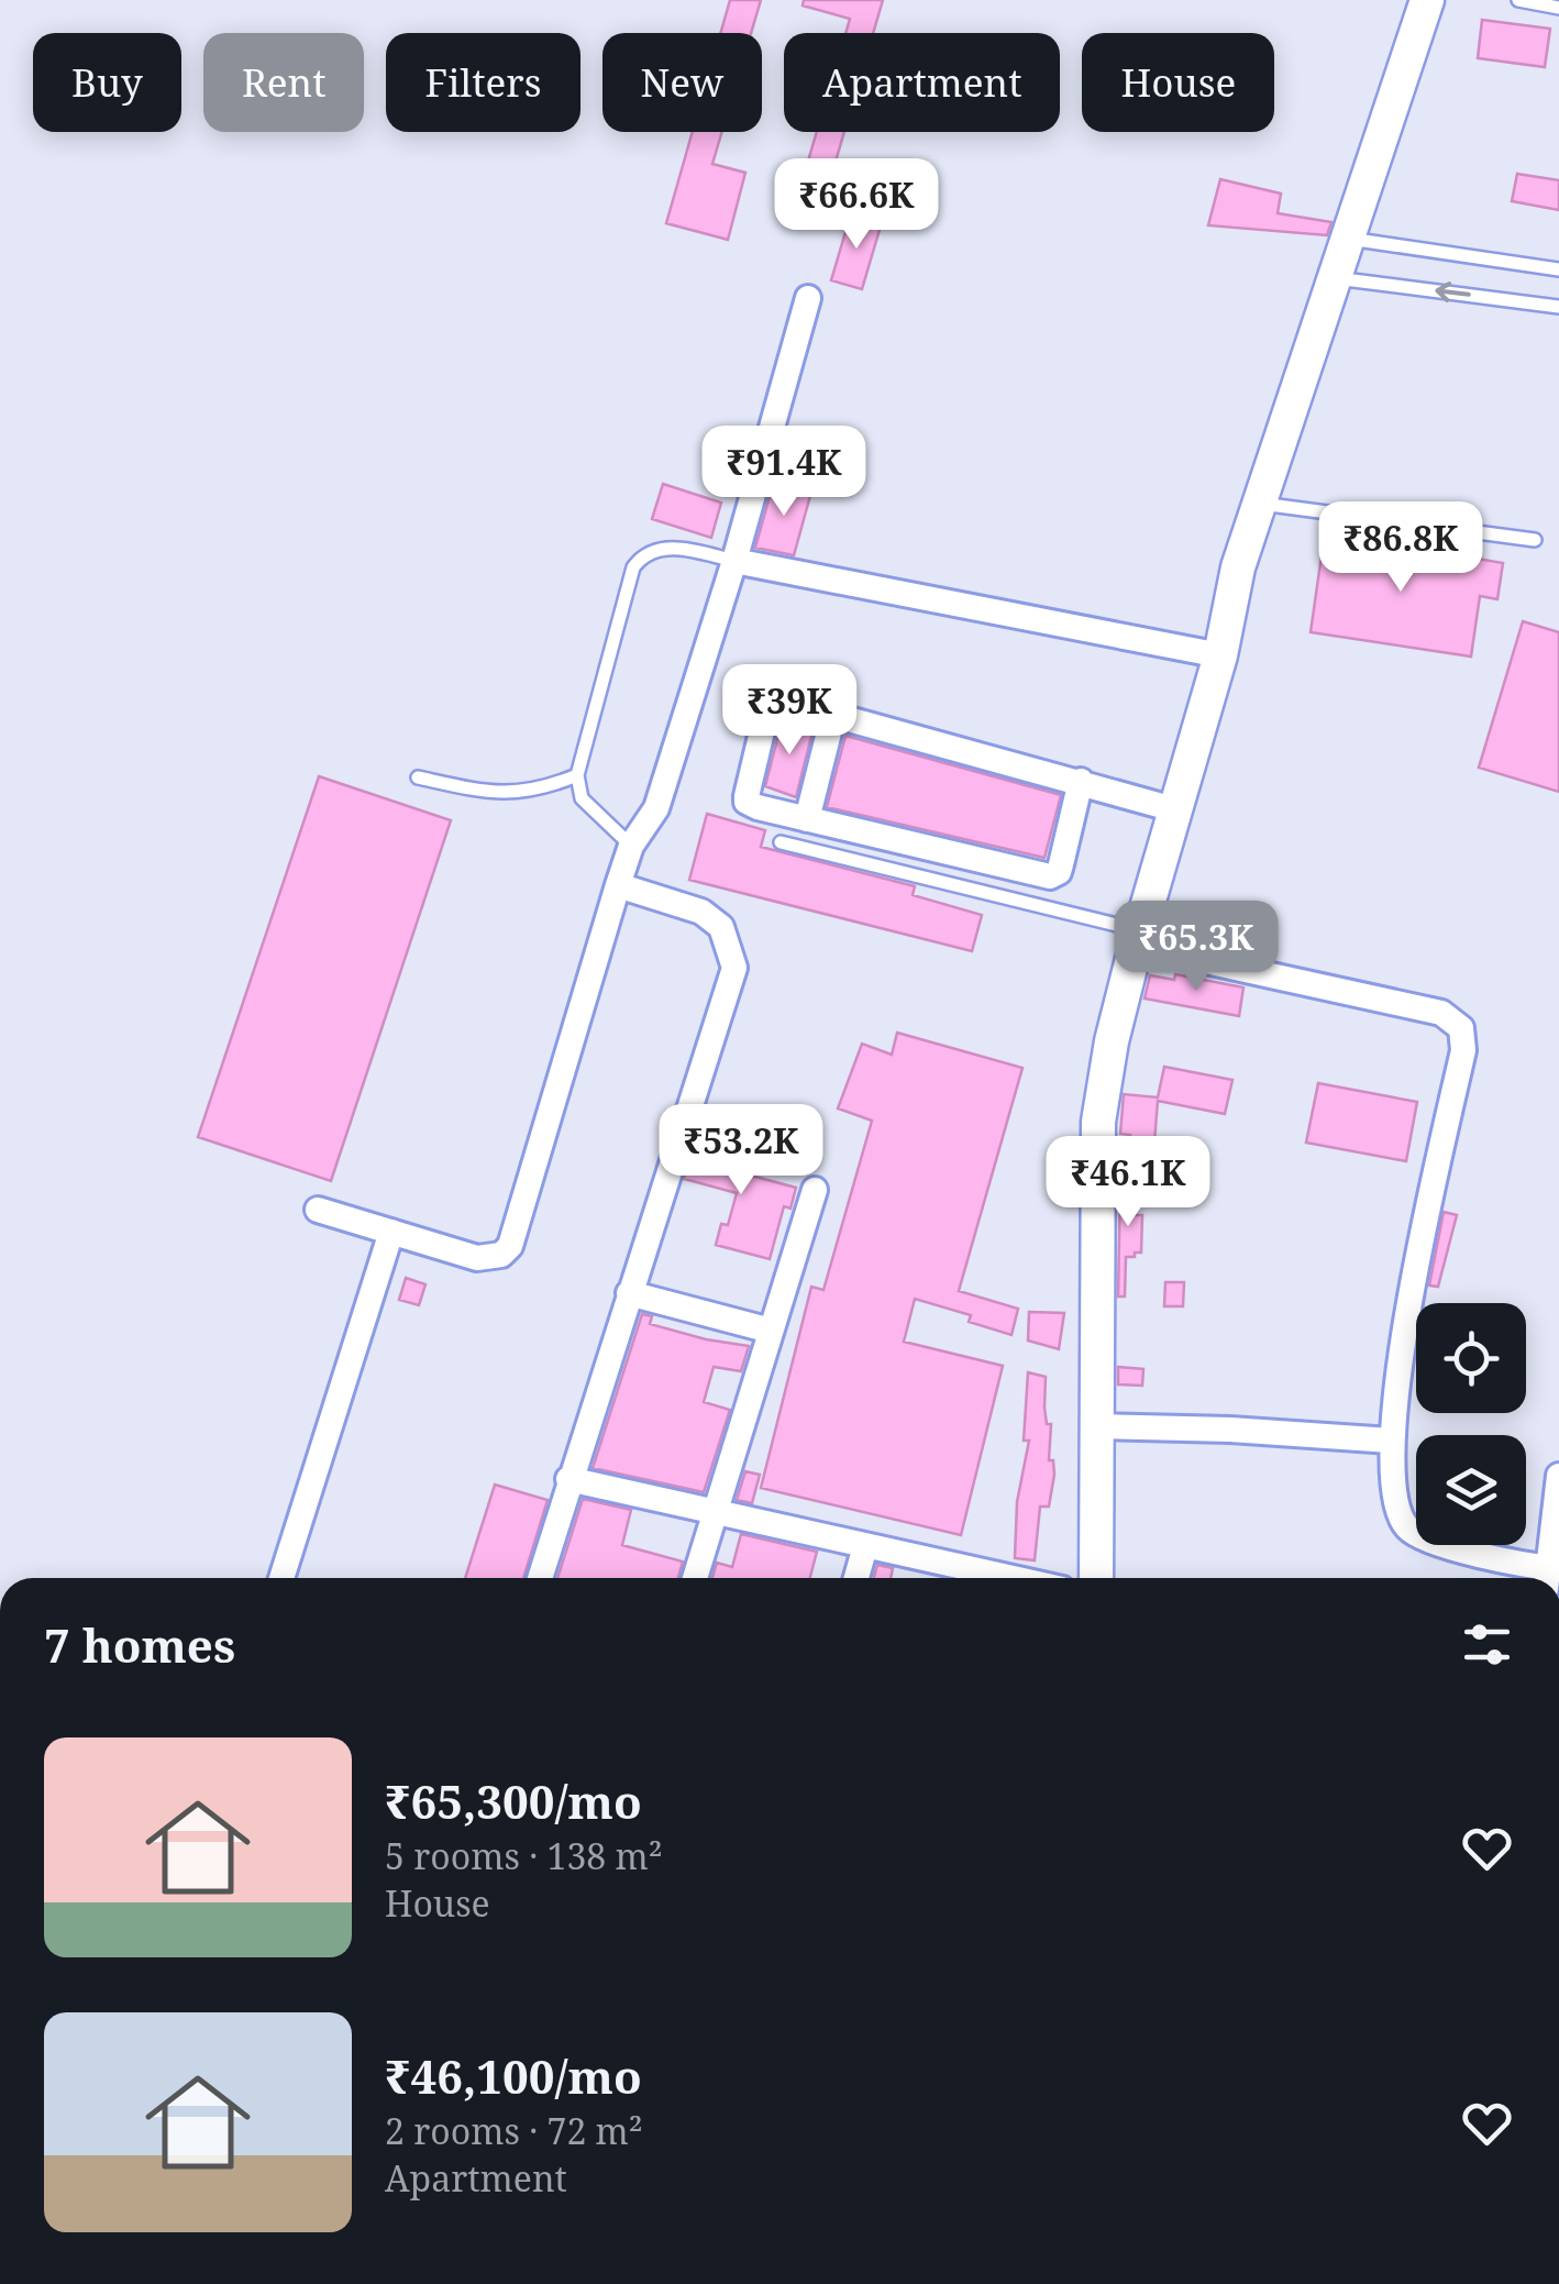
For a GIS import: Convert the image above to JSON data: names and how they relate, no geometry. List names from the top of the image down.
{
  "page": {
    "chip": [
      "Buy",
      "Rent",
      "Filters",
      "New",
      "Apartment",
      "House"
    ],
    "price": [
      "₹66.6K",
      "₹91.4K",
      "₹86.8K",
      "₹39K",
      "₹65.3K",
      "₹53.2K",
      "₹46.1K"
    ],
    "heading": "7 homes",
    "list": [
      {
        "name": "₹65,300/mo",
        "note": "5 rooms · 138 m² · House"
      },
      {
        "name": "₹46,100/mo",
        "note": "2 rooms · 72 m² · Apartment"
      }
    ]
  }
}
